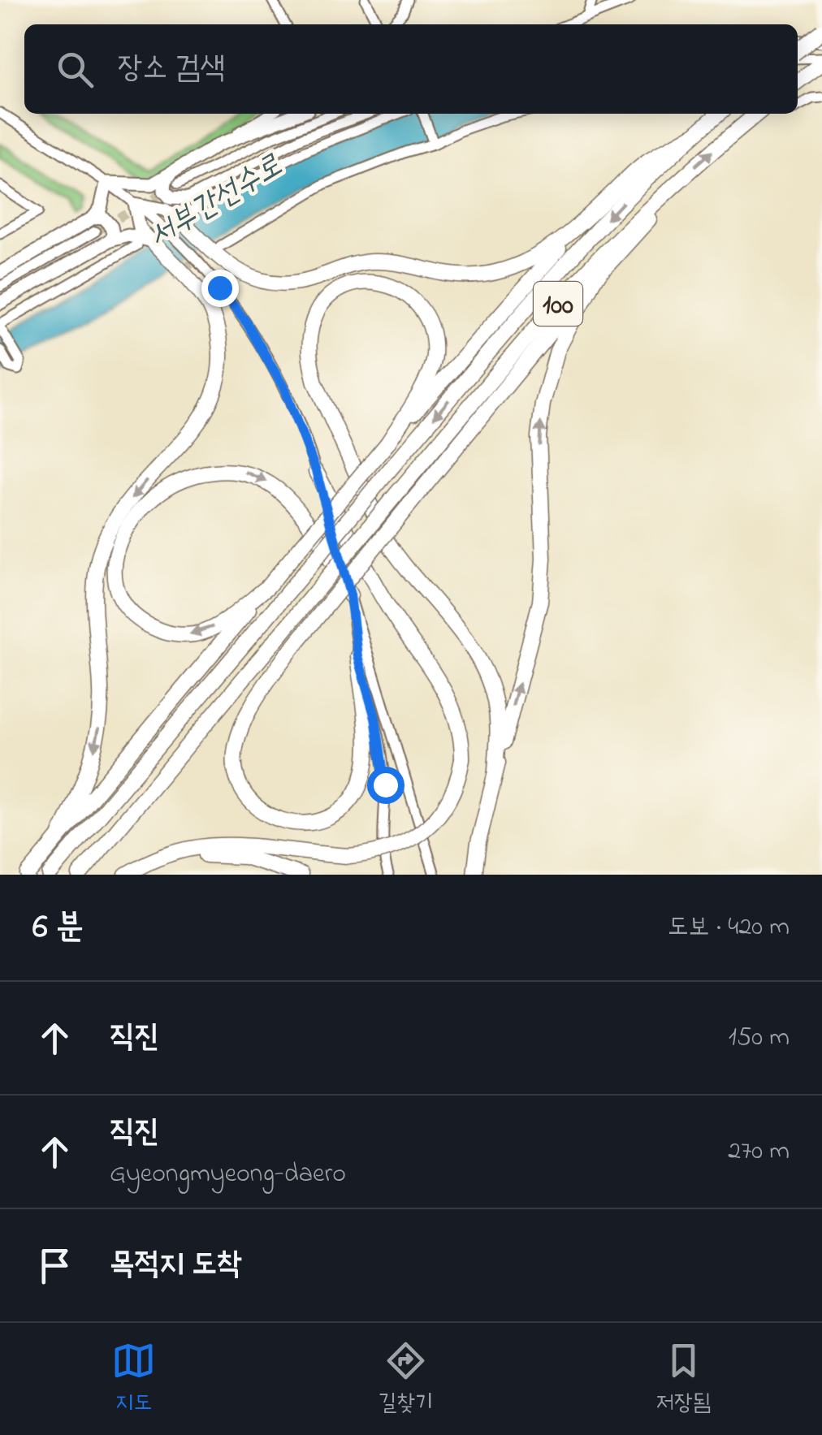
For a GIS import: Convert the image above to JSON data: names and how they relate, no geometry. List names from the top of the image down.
{
  "streets": {
    "highway": ["100"]
  },
  "water": ["서부간선수로"],
  "page": {
    "search": "장소 검색",
    "heading": ["6 분", "도보 · 420 m"],
    "list": [
      ["직진", "150 m"],
      ["직진", "Gyeongmyeong-daero", "270 m"],
      "목적지 도착"
    ],
    "nav": ["지도", "길찾기", "저장됨"]
  }
}
